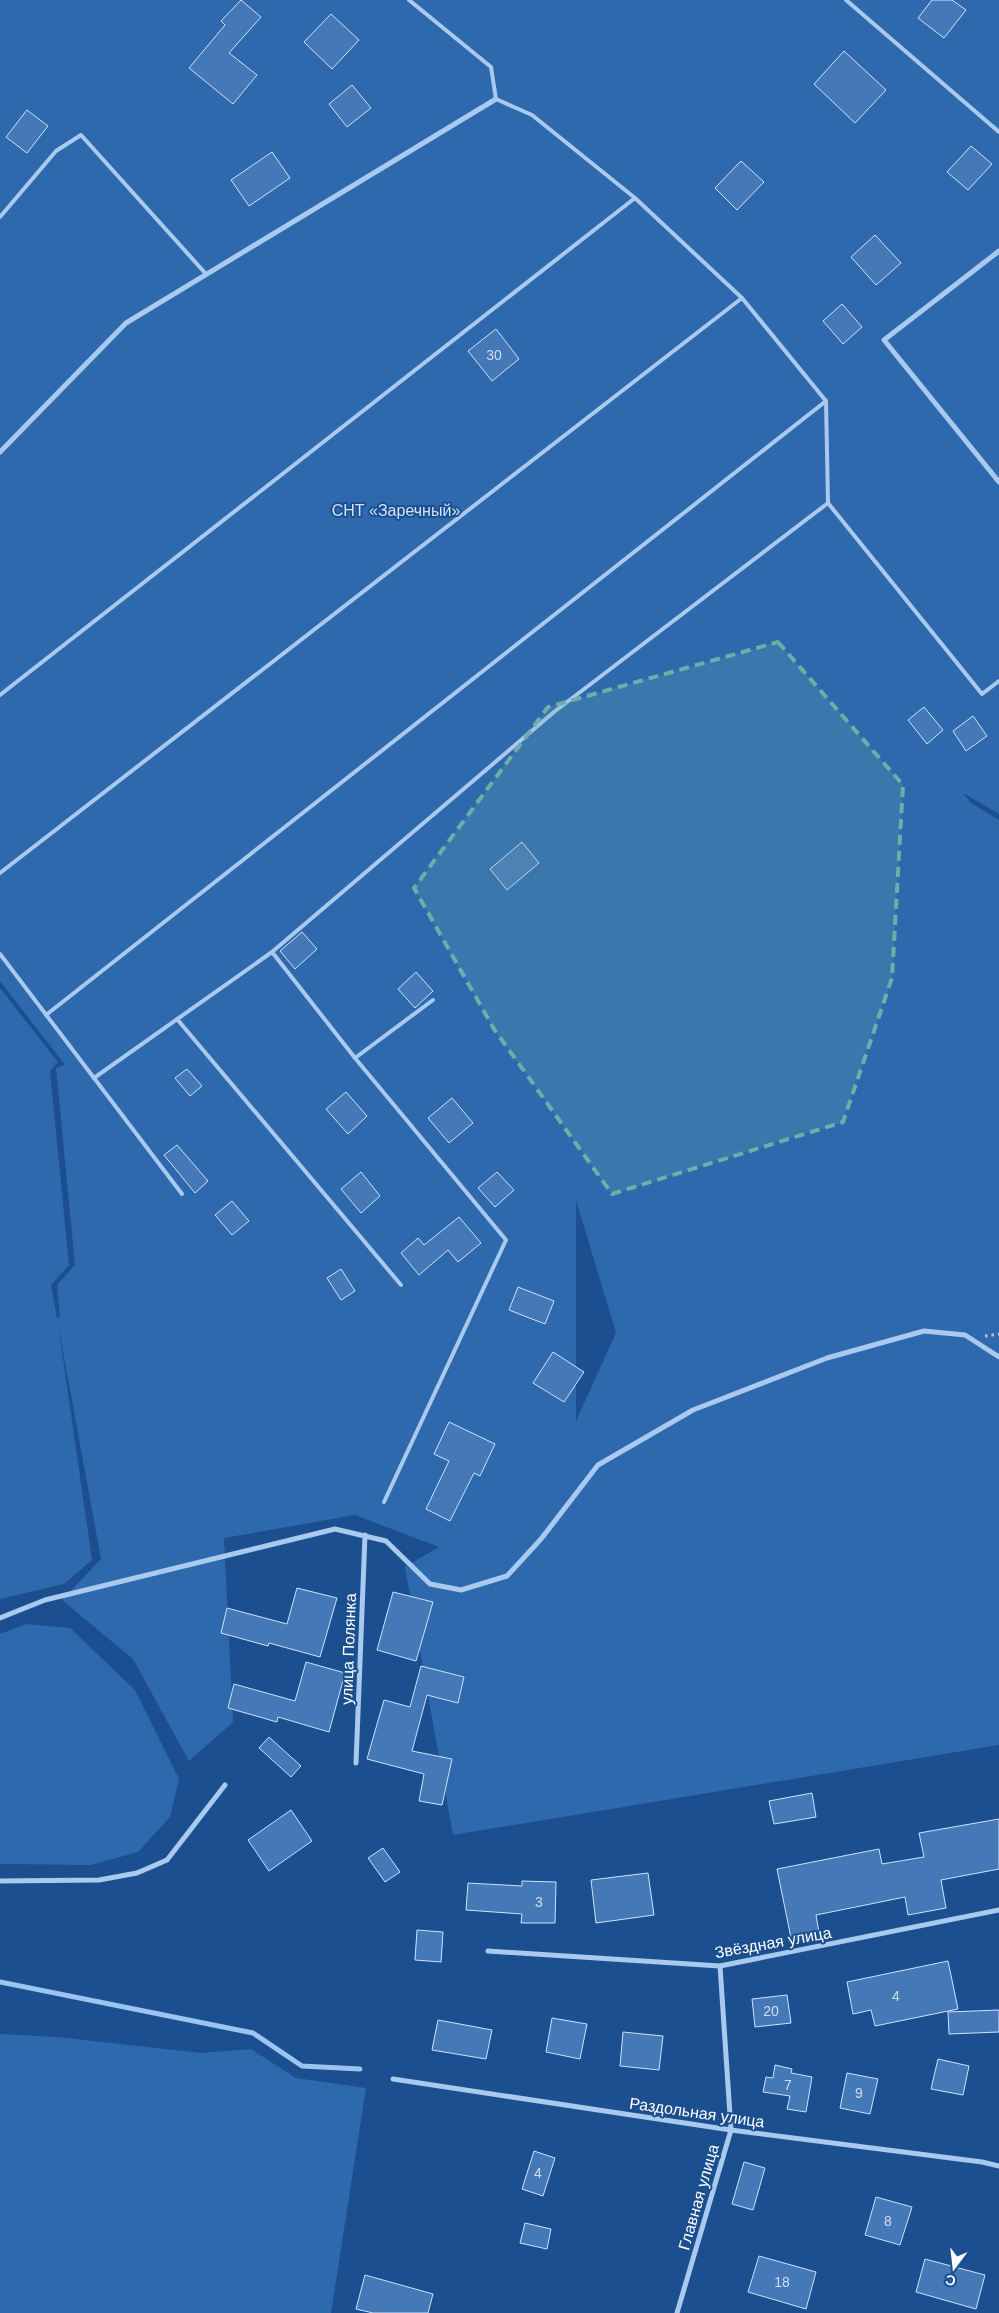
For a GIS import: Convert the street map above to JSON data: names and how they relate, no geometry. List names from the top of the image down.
{
  "streets": {
    "street": [
      "улица Полянка",
      "Звёздная улица",
      "Раздольная улица",
      "Главная улица"
    ]
  },
  "crossings": [
    ["Звёздная улица", "Главная улица"],
    ["Раздольная улица", "Главная улица"]
  ],
  "parks": ["СНТ «Заречный»"],
  "house_numbers": [
    "30",
    "3",
    "4",
    "20",
    "7",
    "9",
    "4",
    "8",
    "18"
  ],
  "north": "bottom"
}
